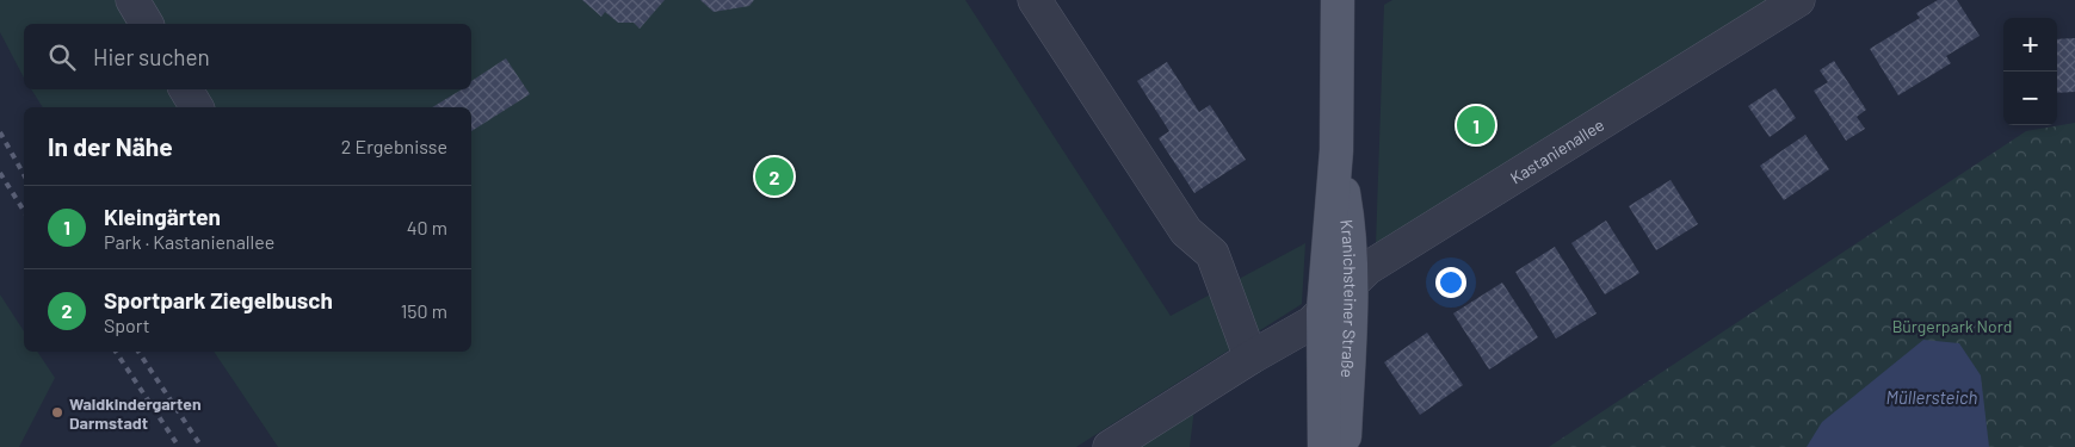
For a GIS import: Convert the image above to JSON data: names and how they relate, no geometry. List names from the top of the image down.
{
  "streets": {
    "main road": ["Kranichsteiner Straße"],
    "street": ["Kastanienallee"]
  },
  "crossings": [
    ["Kastanienallee", "Kranichsteiner Straße"]
  ],
  "water": ["Müllersteich"],
  "parks": ["Bürgerpark Nord"],
  "places": ["Waldkindergarten Darmstadt"],
  "page": {
    "map_buttons": ["+", "−"],
    "search": "Hier suchen",
    "pins": ["1", "2"],
    "heading": ["In der Nähe", "2 Ergebnisse"],
    "list": [
      {
        "mark": "1",
        "name": "Kleingärten",
        "note": "Park · Kastanienallee",
        "value": "40 m"
      },
      {
        "mark": "2",
        "name": "Sportpark Ziegelbusch",
        "note": "Sport",
        "value": "150 m"
      }
    ]
  }
}
